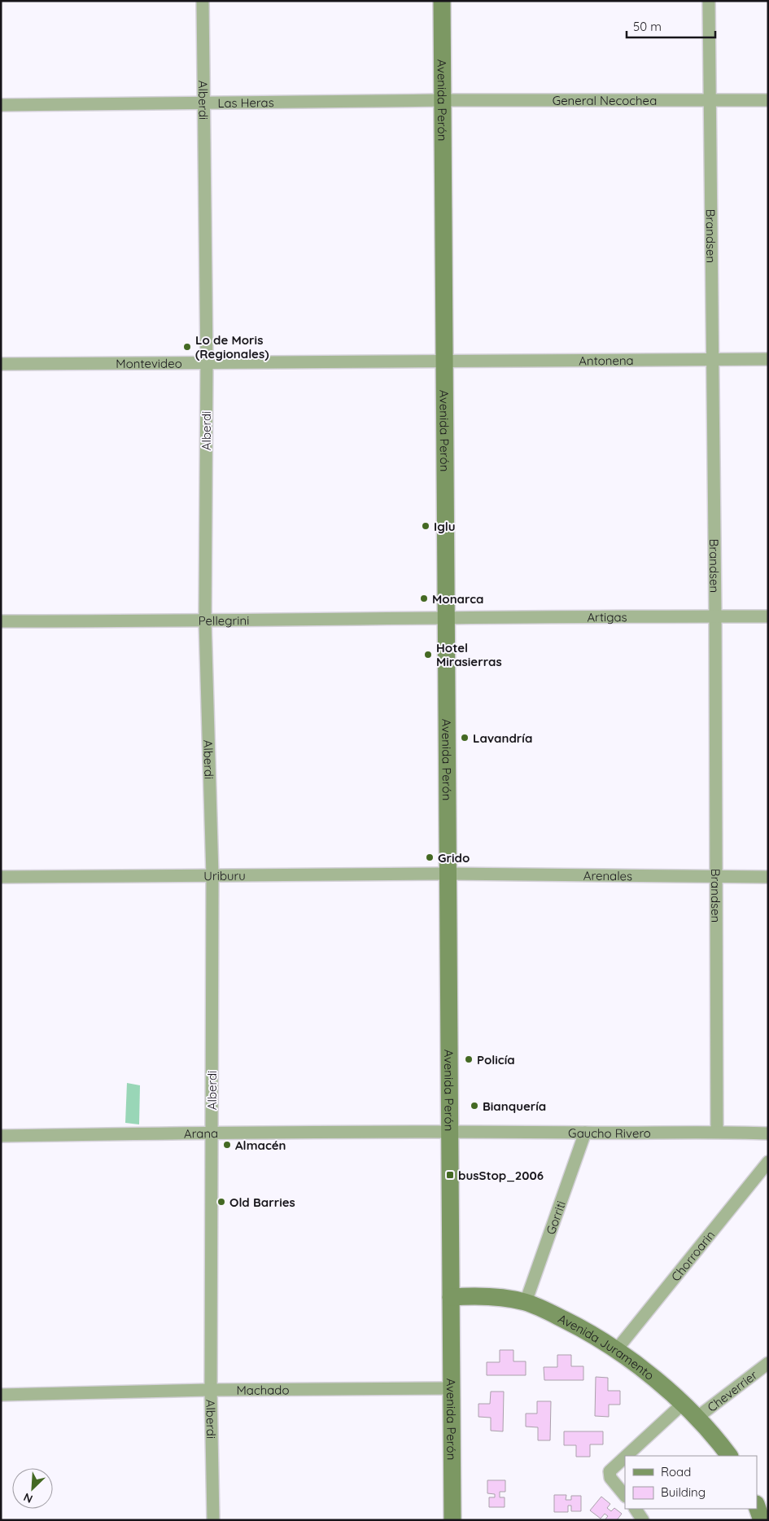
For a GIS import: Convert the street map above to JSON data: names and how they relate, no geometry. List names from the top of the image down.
{
  "streets": {
    "main road": ["Avenida Perón", "Avenida Juramento"],
    "street": [
      "General Necochea",
      "Alberdi",
      "Las Heras",
      "Brandsen",
      "Antonena",
      "Montevideo",
      "Artigas",
      "Pellegrini",
      "Uriburu",
      "Arenales",
      "Gaucho Rivero",
      "Arana",
      "Gorriti",
      "Chorroarin",
      "Machado",
      "Cheverrier"
    ]
  },
  "crossings": [
    ["General Necochea", "Avenida Perón"],
    ["General Necochea", "Las Heras"],
    ["General Necochea", "Brandsen"],
    ["Alberdi", "Las Heras"],
    ["Alberdi", "Montevideo"],
    ["Alberdi", "Pellegrini"],
    ["Alberdi", "Uriburu"],
    ["Alberdi", "Arana"],
    ["Alberdi", "Machado"],
    ["Avenida Perón", "Las Heras"],
    ["Avenida Perón", "Antonena"],
    ["Avenida Perón", "Montevideo"],
    ["Avenida Perón", "Artigas"],
    ["Avenida Perón", "Pellegrini"],
    ["Avenida Perón", "Uriburu"],
    ["Avenida Perón", "Arenales"],
    ["Avenida Perón", "Gaucho Rivero"],
    ["Avenida Perón", "Arana"],
    ["Avenida Perón", "Avenida Juramento"],
    ["Avenida Perón", "Machado"],
    ["Brandsen", "Antonena"],
    ["Brandsen", "Artigas"],
    ["Brandsen", "Arenales"],
    ["Brandsen", "Gaucho Rivero"],
    ["Antonena", "Montevideo"],
    ["Artigas", "Pellegrini"],
    ["Uriburu", "Arenales"],
    ["Gaucho Rivero", "Arana"],
    ["Gaucho Rivero", "Gorriti"],
    ["Gorriti", "Avenida Juramento"],
    ["Chorroarin", "Avenida Juramento"],
    ["Avenida Juramento", "Cheverrier"]
  ],
  "places": {
    "other": [
      "Lo de Moris (Regionales)",
      "Iglu",
      "Monarca",
      "Hotel Mirasierras",
      "Lavandría",
      "Grido",
      "Policía",
      "Bianquería",
      "Almacén",
      "Old Barries"
    ],
    "transit": ["busStop_2006"]
  },
  "legend": ["Road", "Building"],
  "scale_bar": "50 m",
  "north": "bottom left"
}
